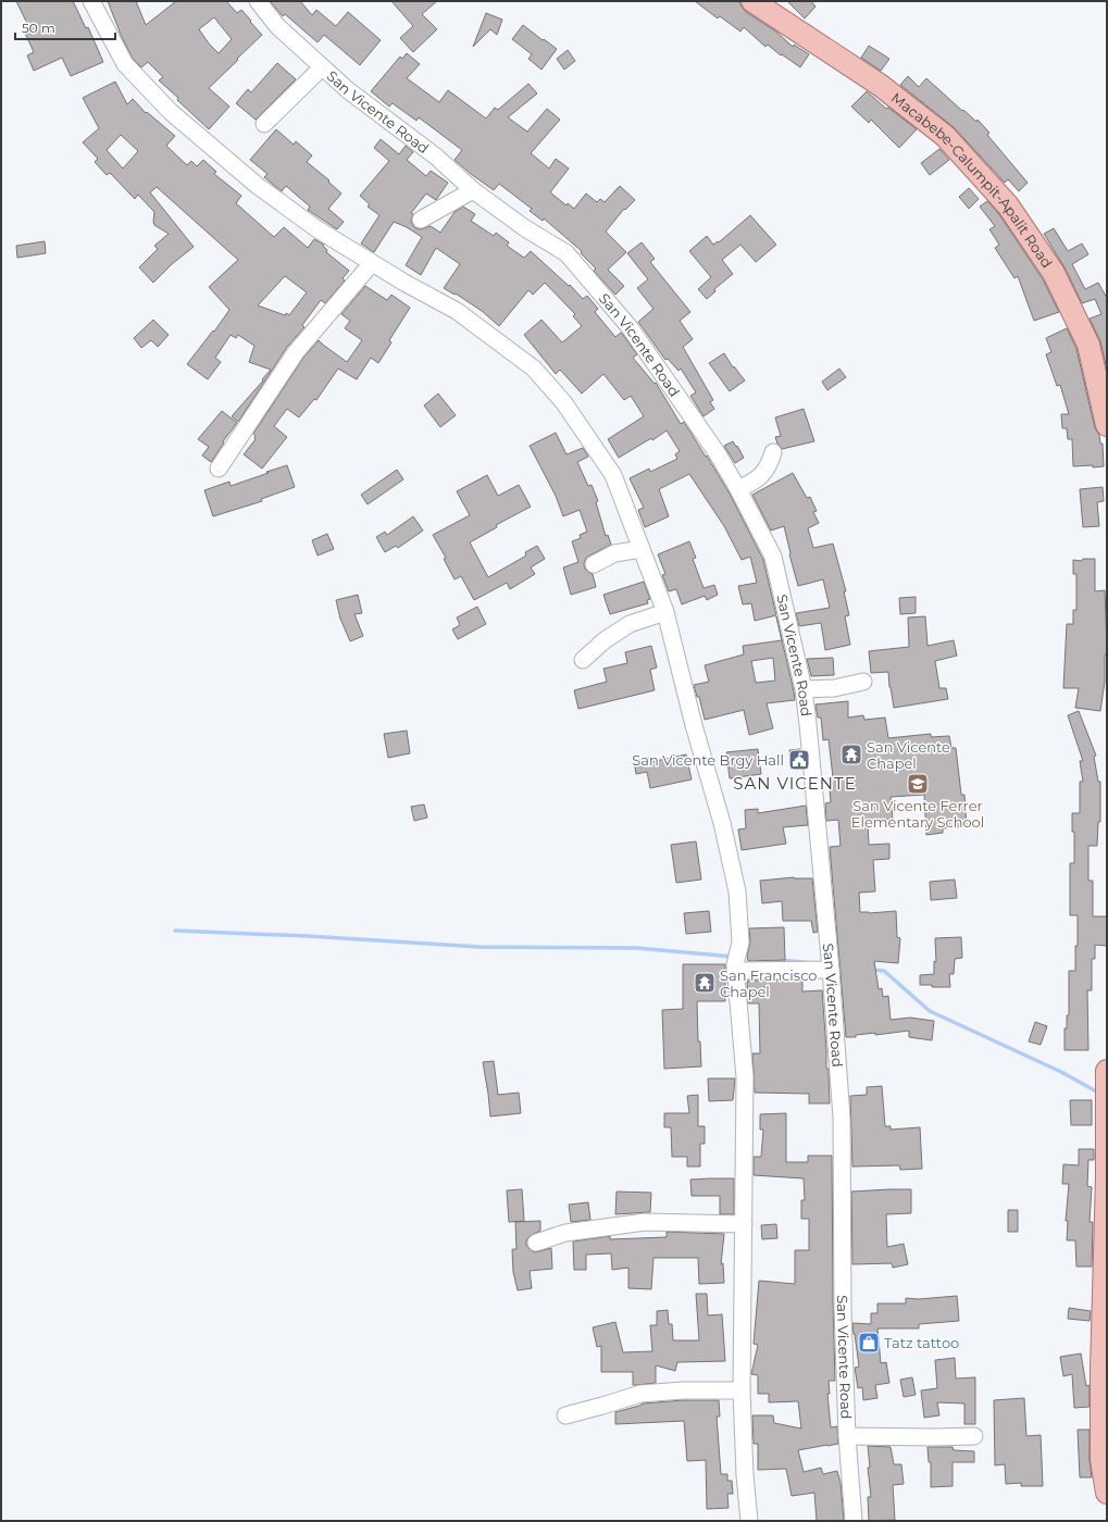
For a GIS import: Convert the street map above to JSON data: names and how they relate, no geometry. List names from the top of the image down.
{
  "streets": {
    "main road": ["Macabebe-Calumpit-Apalit Road"],
    "street": ["San Vicente Road"]
  },
  "districts": ["SAN VICENTE"],
  "places": {
    "temple": ["San Vicente Chapel", "San Francisco Chapel"],
    "public building": ["San Vicente Brgy Hall"],
    "school or university": ["San Vicente Ferrer Elementary School"],
    "shop": ["Tatz tattoo"]
  },
  "scale_bar": "50 m"
}
